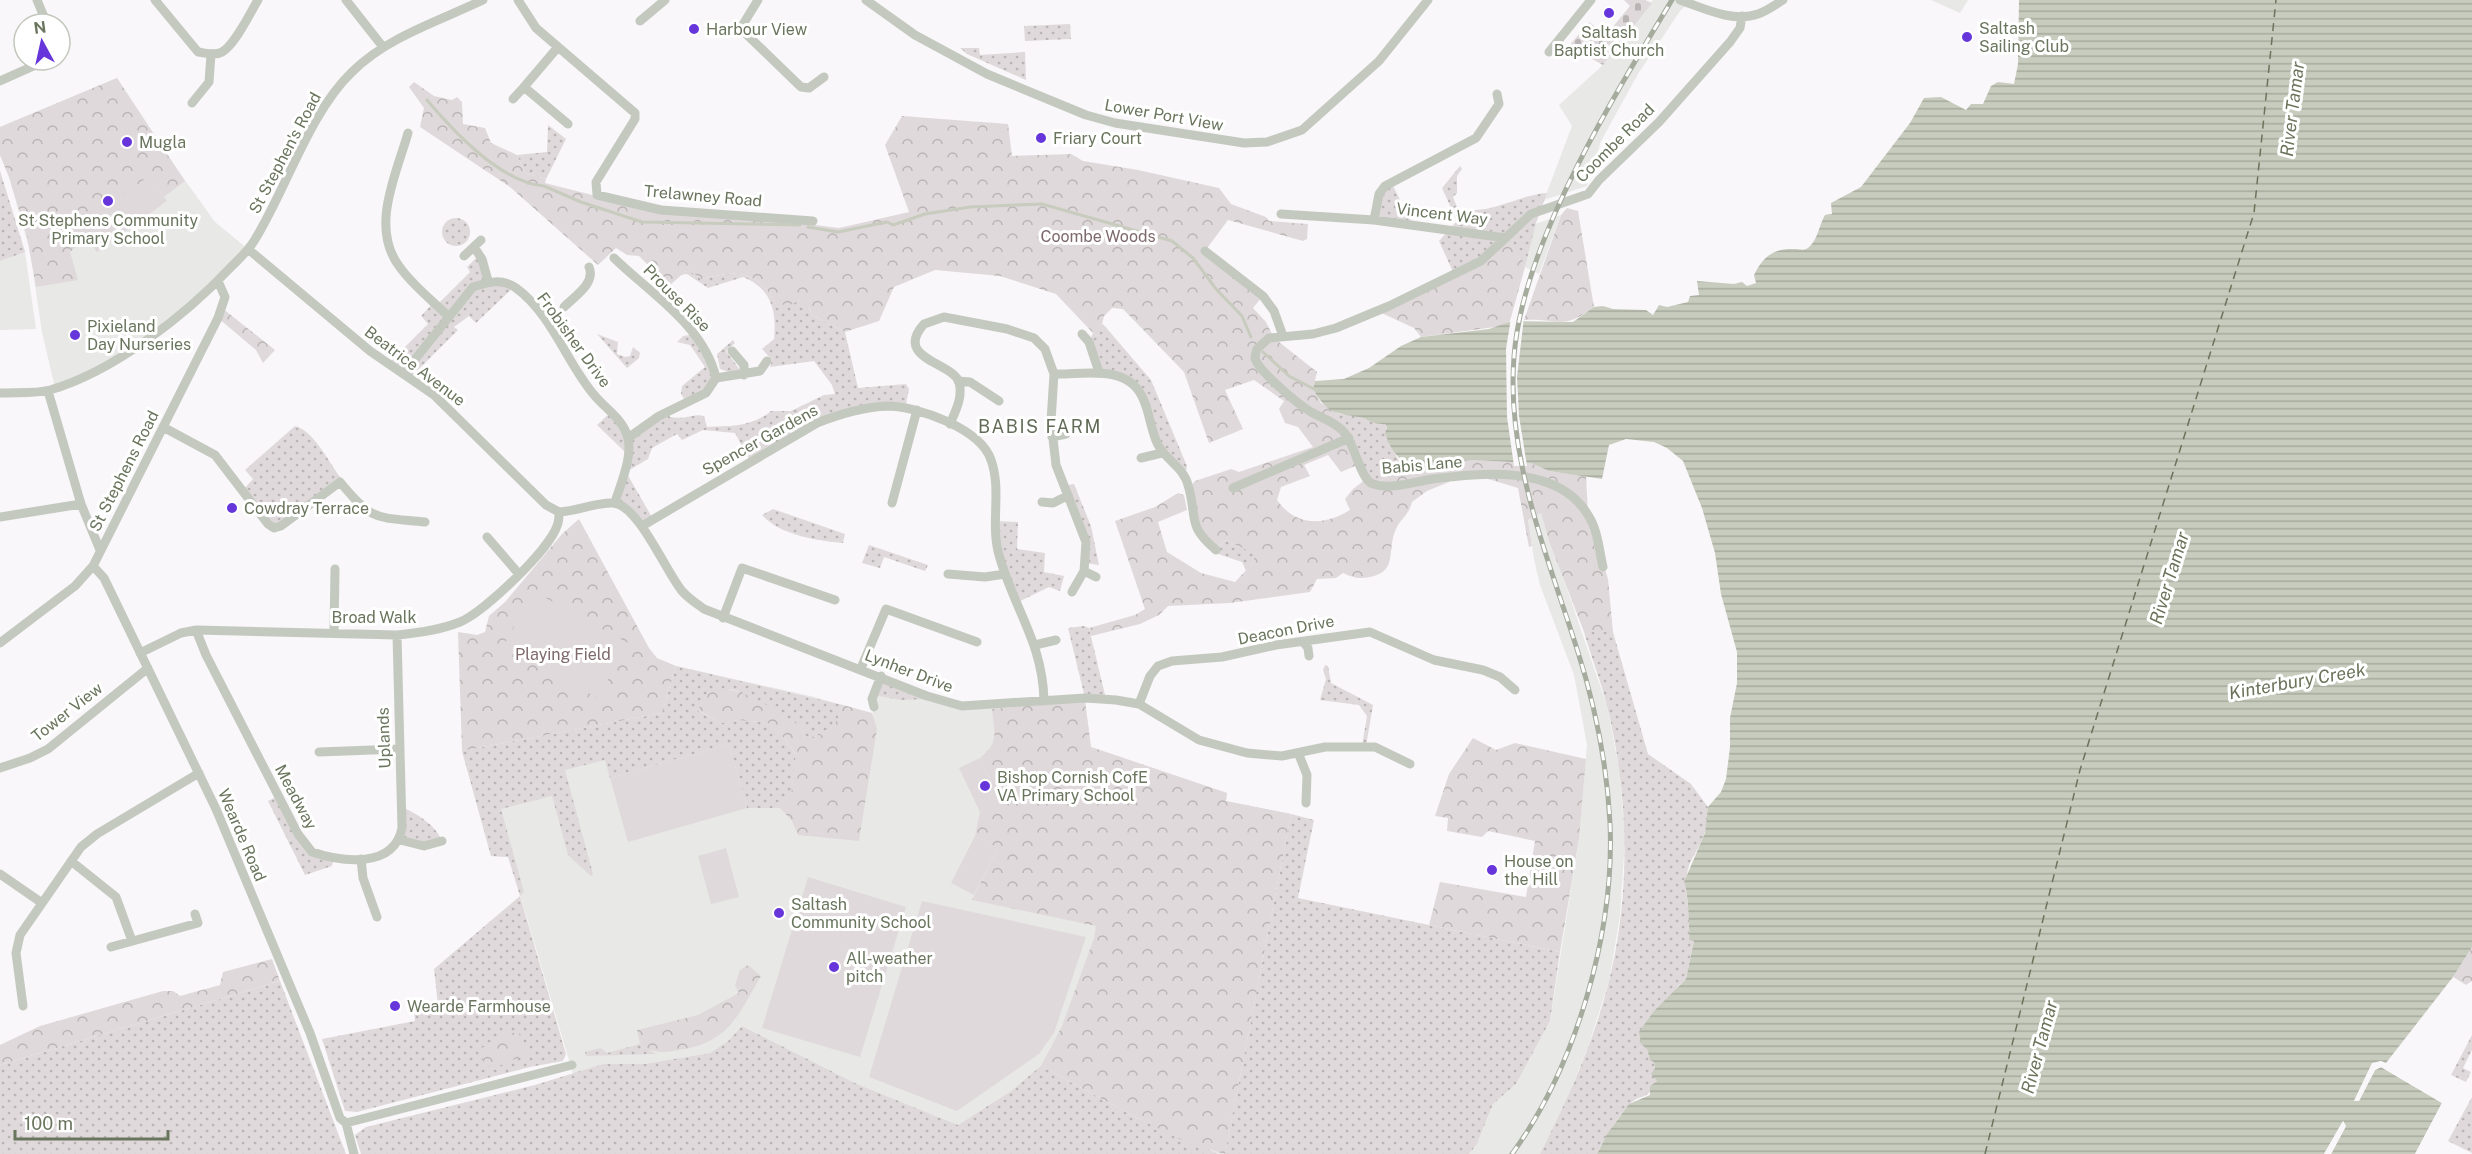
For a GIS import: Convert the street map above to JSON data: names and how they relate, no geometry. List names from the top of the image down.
{
  "streets": {
    "street": [
      "Lower Port View",
      "Coombe Road",
      "St Stephen's Road",
      "Trelawney Road",
      "Vincent Way",
      "Prouse Rise",
      "Frobisher Drive",
      "Beatrice Avenue",
      "Spencer Gardens",
      "Babis Lane",
      "St Stephens Road",
      "Broad Walk",
      "Deacon Drive",
      "Lynher Drive",
      "Tower View",
      "Uplands",
      "Meadway",
      "Wearde Road"
    ]
  },
  "crossings": [
    ["Coombe Road", "Vincent Way"],
    ["St Stephen's Road", "Beatrice Avenue"],
    ["St Stephen's Road", "St Stephens Road"],
    ["Beatrice Avenue", "Broad Walk"],
    ["Spencer Gardens", "Lynher Drive"],
    ["St Stephens Road", "Wearde Road"],
    ["Broad Walk", "Uplands"],
    ["Broad Walk", "Meadway"],
    ["Broad Walk", "Wearde Road"],
    ["Deacon Drive", "Lynher Drive"],
    ["Tower View", "Wearde Road"],
    ["Uplands", "Meadway"]
  ],
  "districts": ["BABIS FARM"],
  "water": ["River Tamar", "Kinterbury Creek"],
  "parks": ["Coombe Woods", "Playing Field"],
  "places": [
    "Saltash Baptist Church",
    "Harbour View",
    "Saltash Sailing Club",
    "Friary Court",
    "Mugla",
    "St Stephens Community Primary School",
    "Pixieland Day Nurseries",
    "Cowdray Terrace",
    "Bishop Cornish CofE VA Primary School",
    "House on the Hill",
    "Saltash Community School",
    "All-weather pitch",
    "Wearde Farmhouse"
  ],
  "scale_bar": "100 m",
  "north": "top"
}
